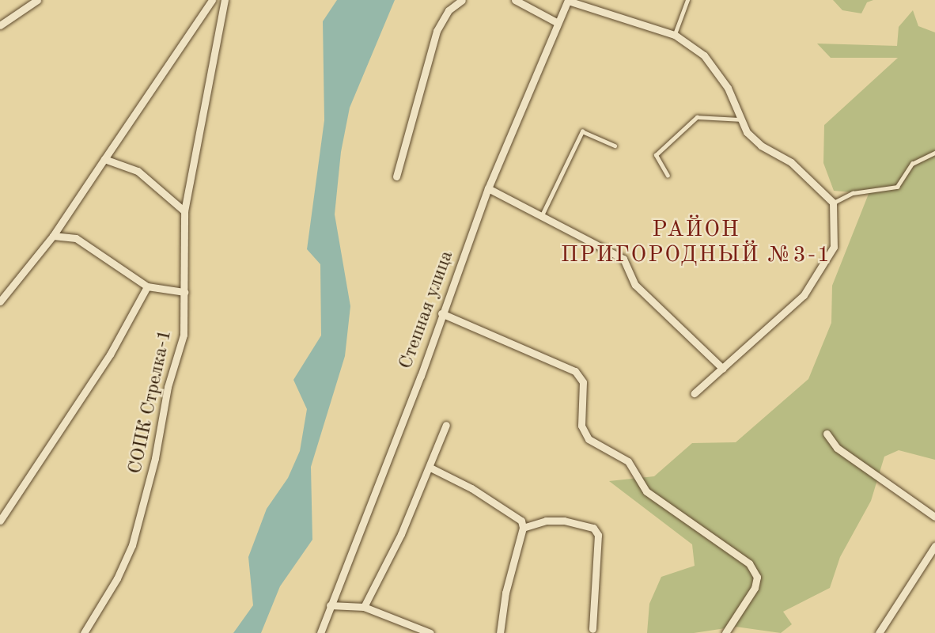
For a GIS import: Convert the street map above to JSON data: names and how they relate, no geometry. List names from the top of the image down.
{
  "streets": {
    "street": ["Степная улица", "СОПК Стрелка-1"]
  },
  "districts": ["РАЙОН ПРИГОРОДНЫЙ №3-1"]
}
